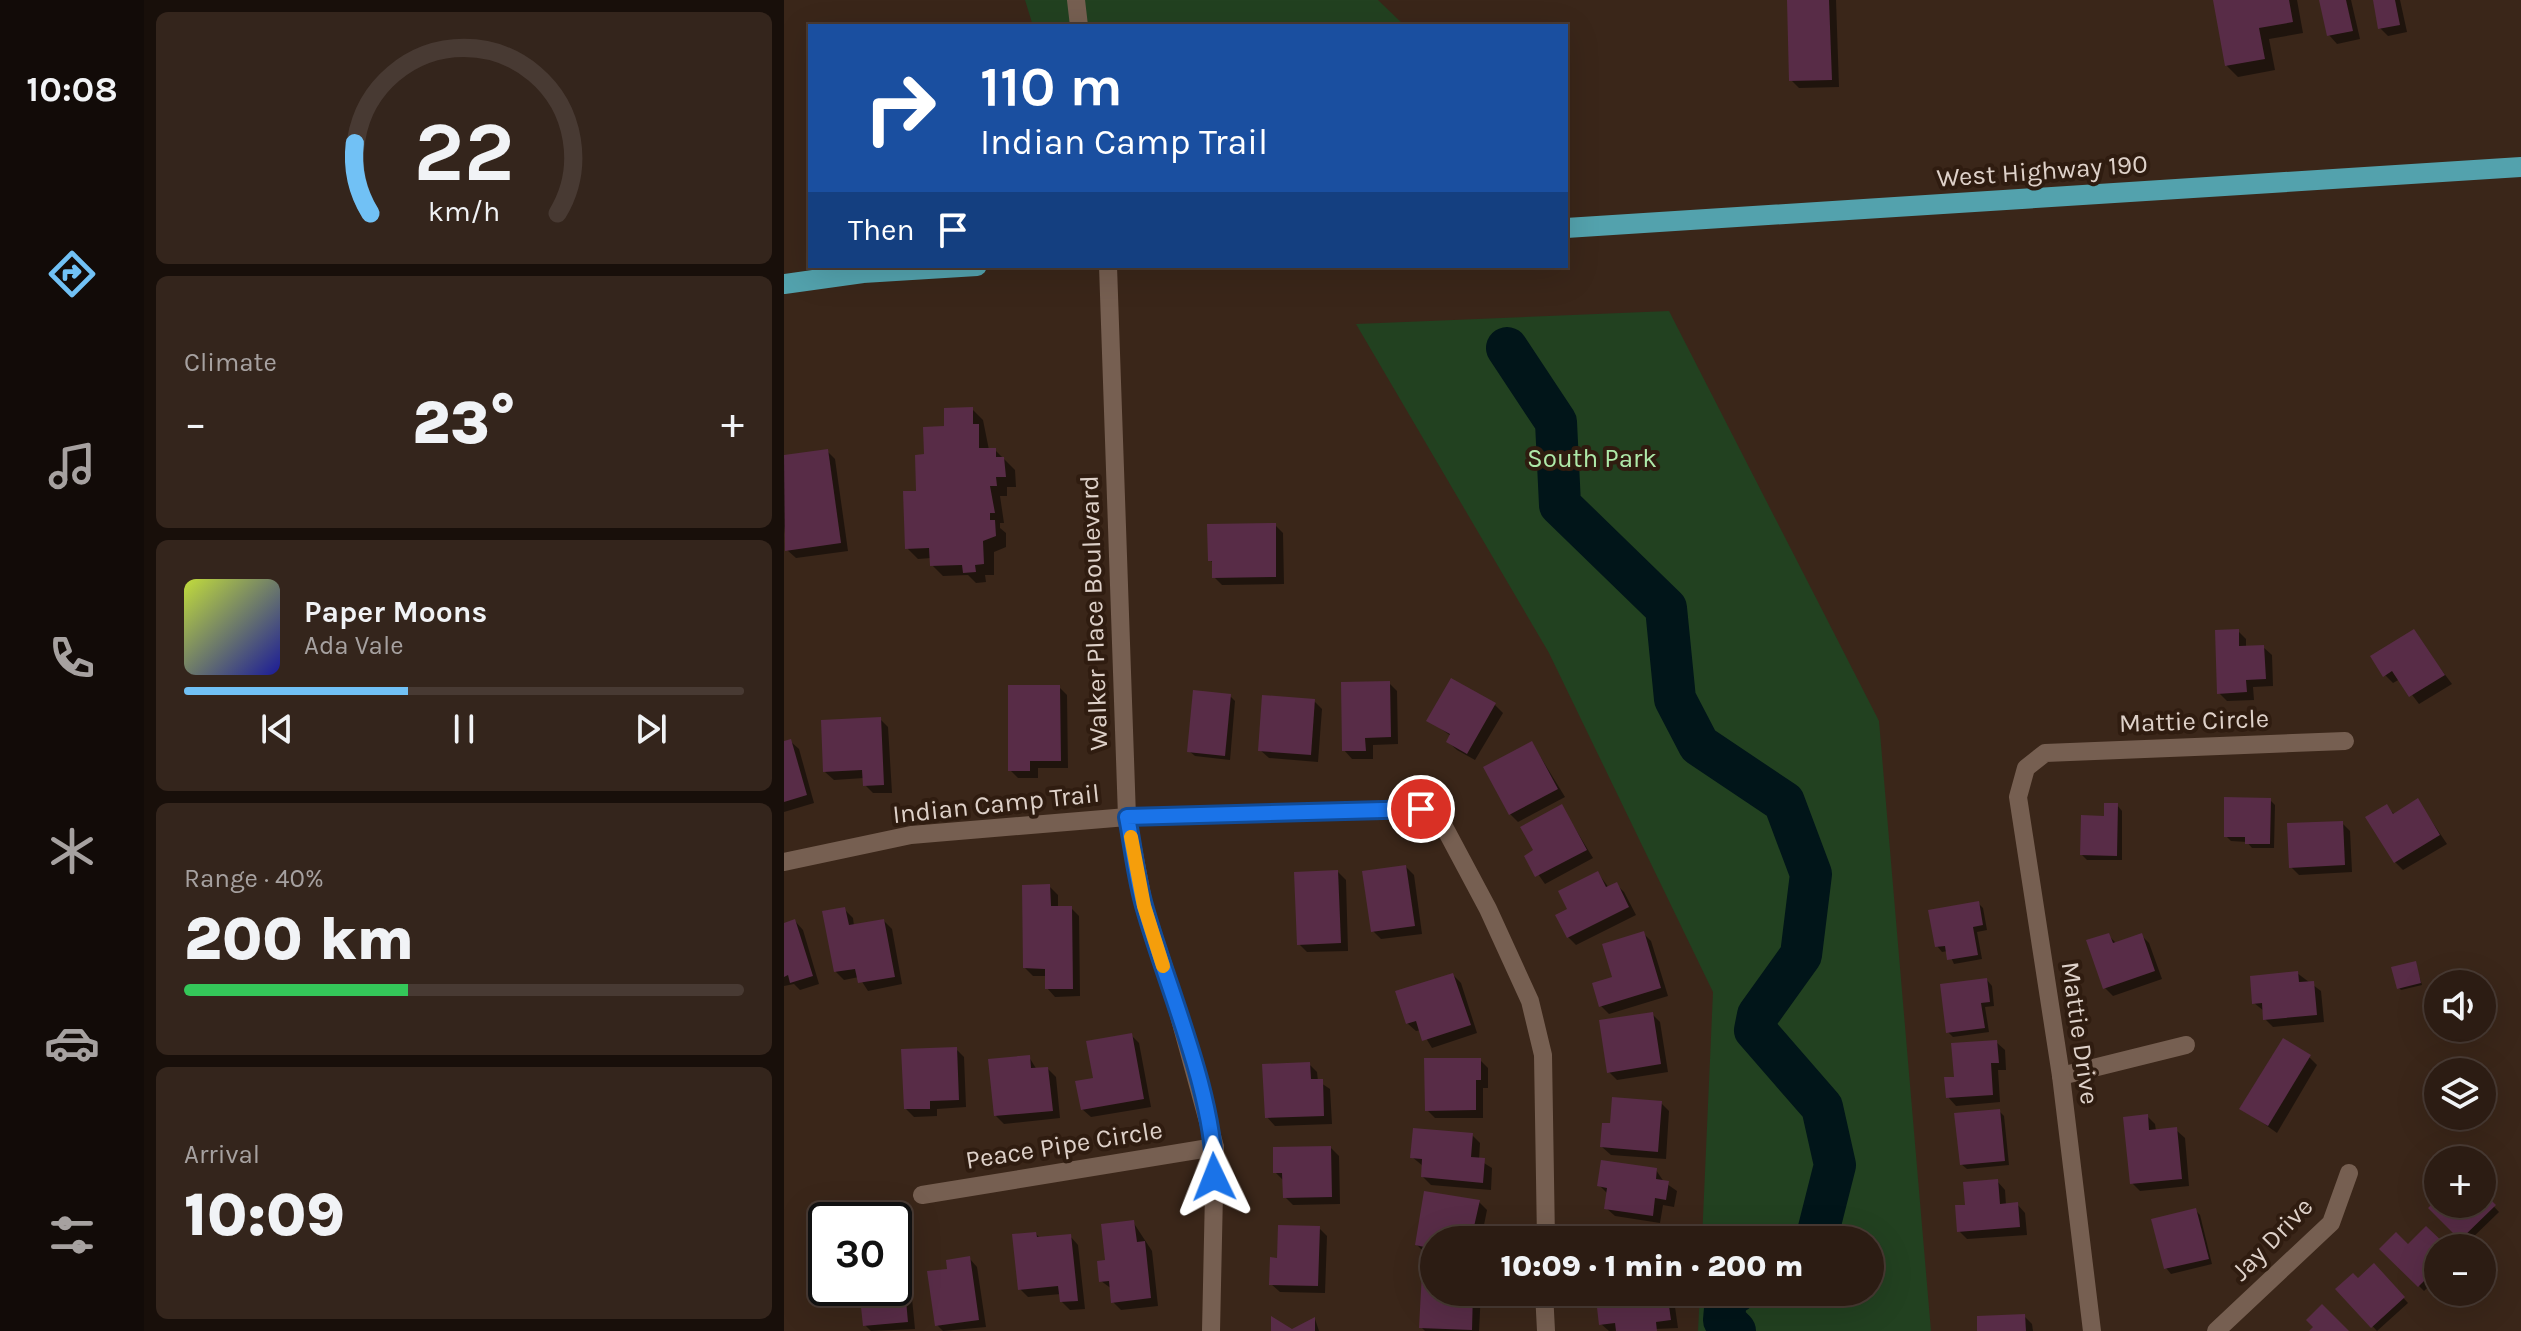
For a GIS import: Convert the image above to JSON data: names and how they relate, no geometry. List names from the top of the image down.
{
  "streets": {
    "main road": ["West Highway 190"],
    "street": [
      "Walker Place Boulevard",
      "Mattie Circle",
      "Indian Camp Trail",
      "Mattie Drive",
      "Peace Pipe Circle",
      "Jay Drive"
    ]
  },
  "crossings": [
    ["Walker Place Boulevard", "Indian Camp Trail"],
    ["Walker Place Boulevard", "Peace Pipe Circle"],
    ["Mattie Circle", "Mattie Drive"]
  ],
  "parks": ["South Park"],
  "page": {
    "tabs": "10:08",
    "turn": ["110 m", "Indian Camp Trail"],
    "then": "Then",
    "tile": [
      "Climate",
      ["Range · 40%", "200 km"],
      ["Arrival", "10:09"]
    ],
    "heat": ["−", "23°", "+"],
    "song": ["Paper Moons", "Ada Vale"],
    "map_buttons": ["+", "−"],
    "limit": "30",
    "trip": "10:09 · 1 min · 200 m",
    "gauge": ["22", "km/h"]
  }
}
